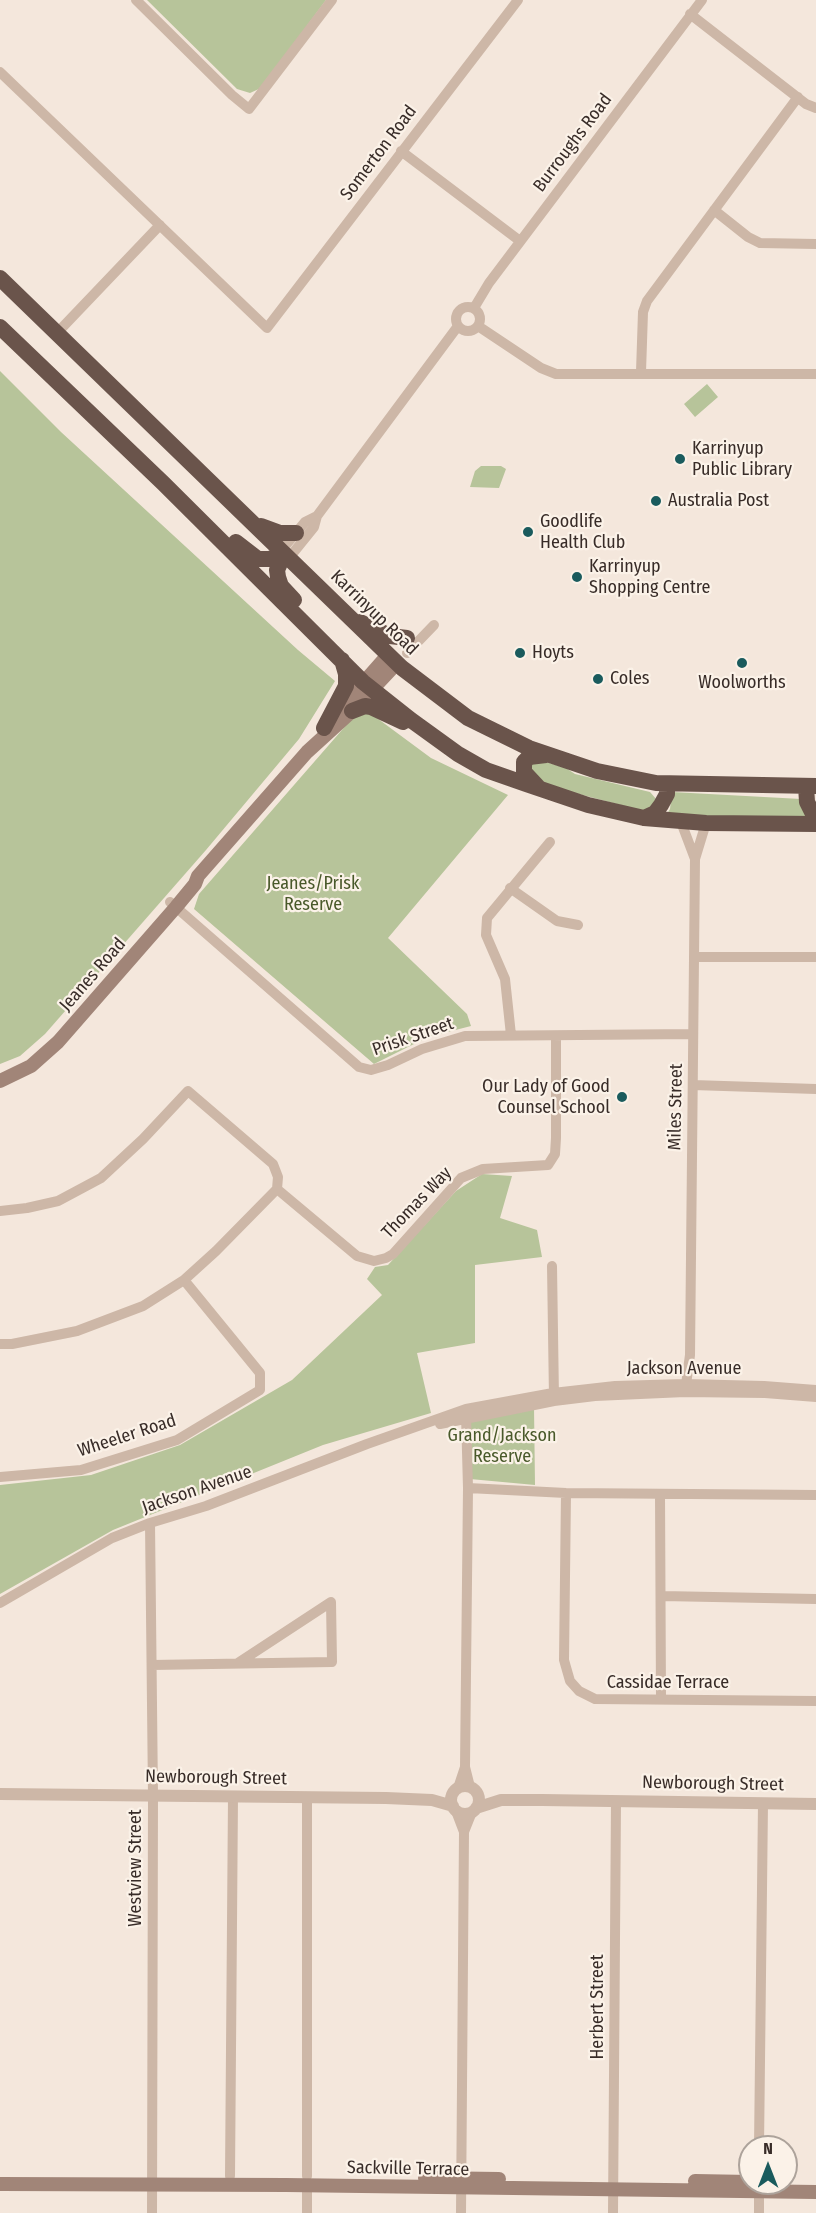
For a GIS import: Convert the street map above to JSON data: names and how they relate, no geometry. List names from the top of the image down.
{
  "streets": {
    "highway": ["Karrinyup Road"],
    "main road": ["Jeanes Road", "Sackville Terrace"],
    "street": [
      "Burroughs Road",
      "Somerton Road",
      "Prisk Street",
      "Miles Street",
      "Thomas Way",
      "Jackson Avenue",
      "Wheeler Road",
      "Cassidae Terrace",
      "Newborough Street",
      "Westview Street",
      "Herbert Street"
    ]
  },
  "crossings": [
    ["Karrinyup Road", "Jeanes Road"],
    ["Jeanes Road", "Prisk Street"],
    ["Prisk Street", "Miles Street"],
    ["Prisk Street", "Thomas Way"],
    ["Miles Street", "Jackson Avenue"],
    ["Jackson Avenue", "Westview Street"],
    ["Newborough Street", "Westview Street"],
    ["Newborough Street", "Herbert Street"],
    ["Westview Street", "Sackville Terrace"],
    ["Herbert Street", "Sackville Terrace"]
  ],
  "parks": ["Jeanes/Prisk Reserve", "Grand/Jackson Reserve"],
  "places": [
    "Karrinyup Public Library",
    "Australia Post",
    "Goodlife Health Club",
    "Karrinyup Shopping Centre",
    "Hoyts",
    "Woolworths",
    "Coles",
    "Our Lady of Good Counsel School"
  ],
  "north": "top"
}
